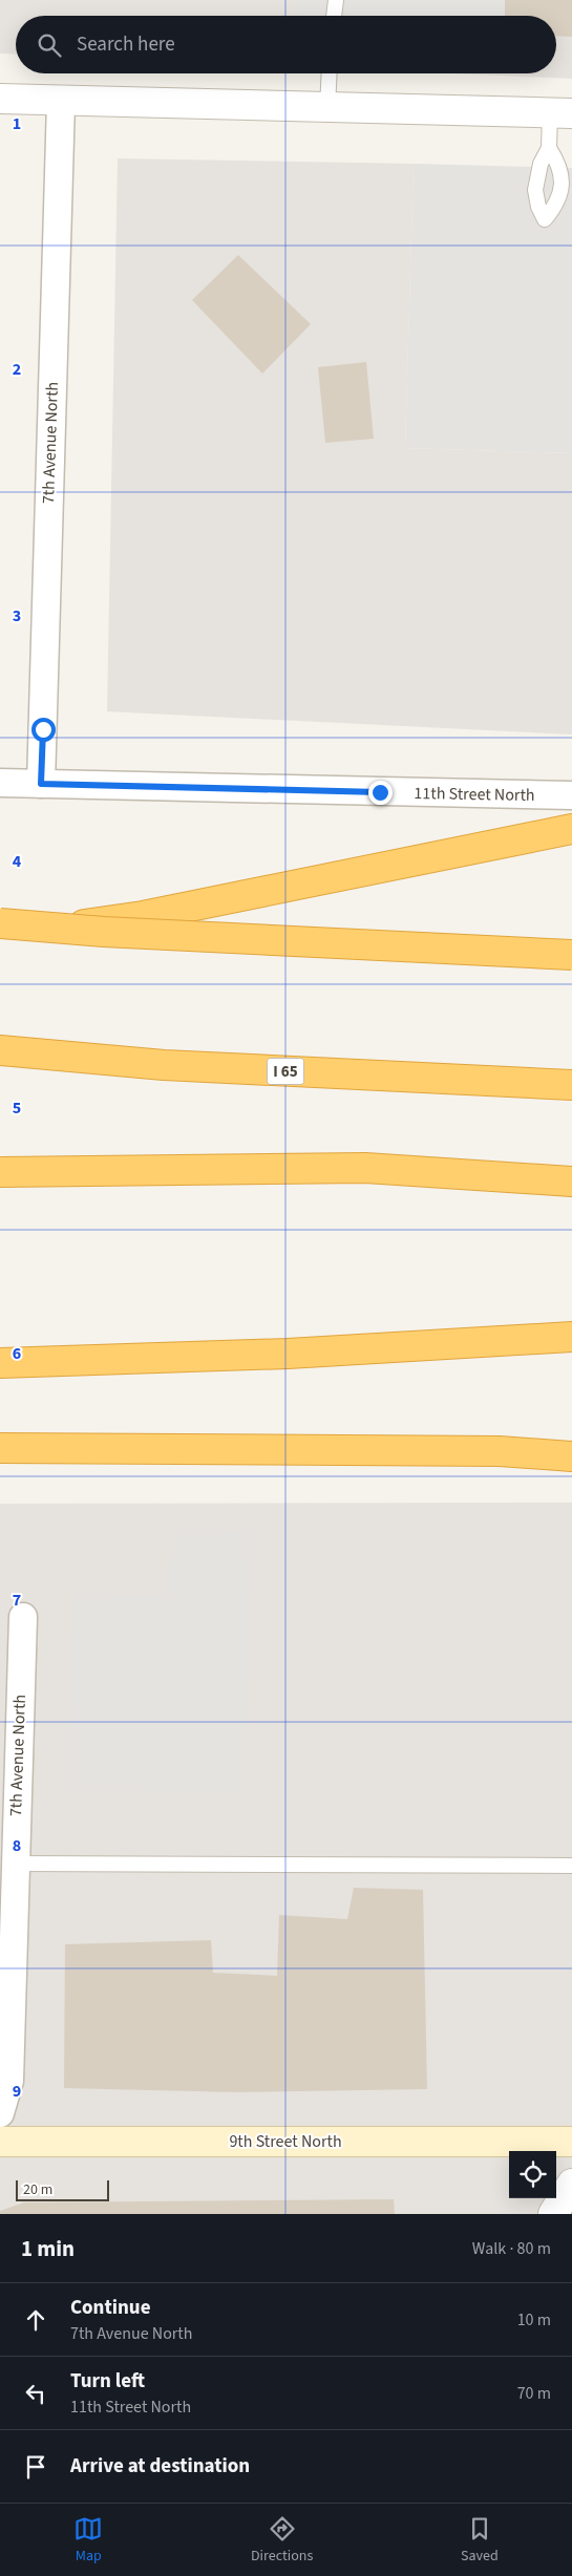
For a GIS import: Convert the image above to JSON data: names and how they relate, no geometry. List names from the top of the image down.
{
  "streets": {
    "highway": ["I 65"],
    "main road": ["9th Street North"],
    "street": ["7th Avenue North", "11th Street North"]
  },
  "crossings": [
    ["7th Avenue North", "11th Street North"]
  ],
  "scale_bar": "20 m",
  "page": {
    "search": "Search here",
    "scale": "20 m",
    "heading": ["1 min", "Walk · 80 m"],
    "list": [
      ["Continue", "7th Avenue North", "10 m"],
      ["Turn left", "11th Street North", "70 m"],
      "Arrive at destination"
    ],
    "nav": ["Map", "Directions", "Saved"]
  },
  "grid": {
    "rows": [
      "1",
      "2",
      "3",
      "4",
      "5",
      "6",
      "7",
      "8",
      "9"
    ]
  }
}
